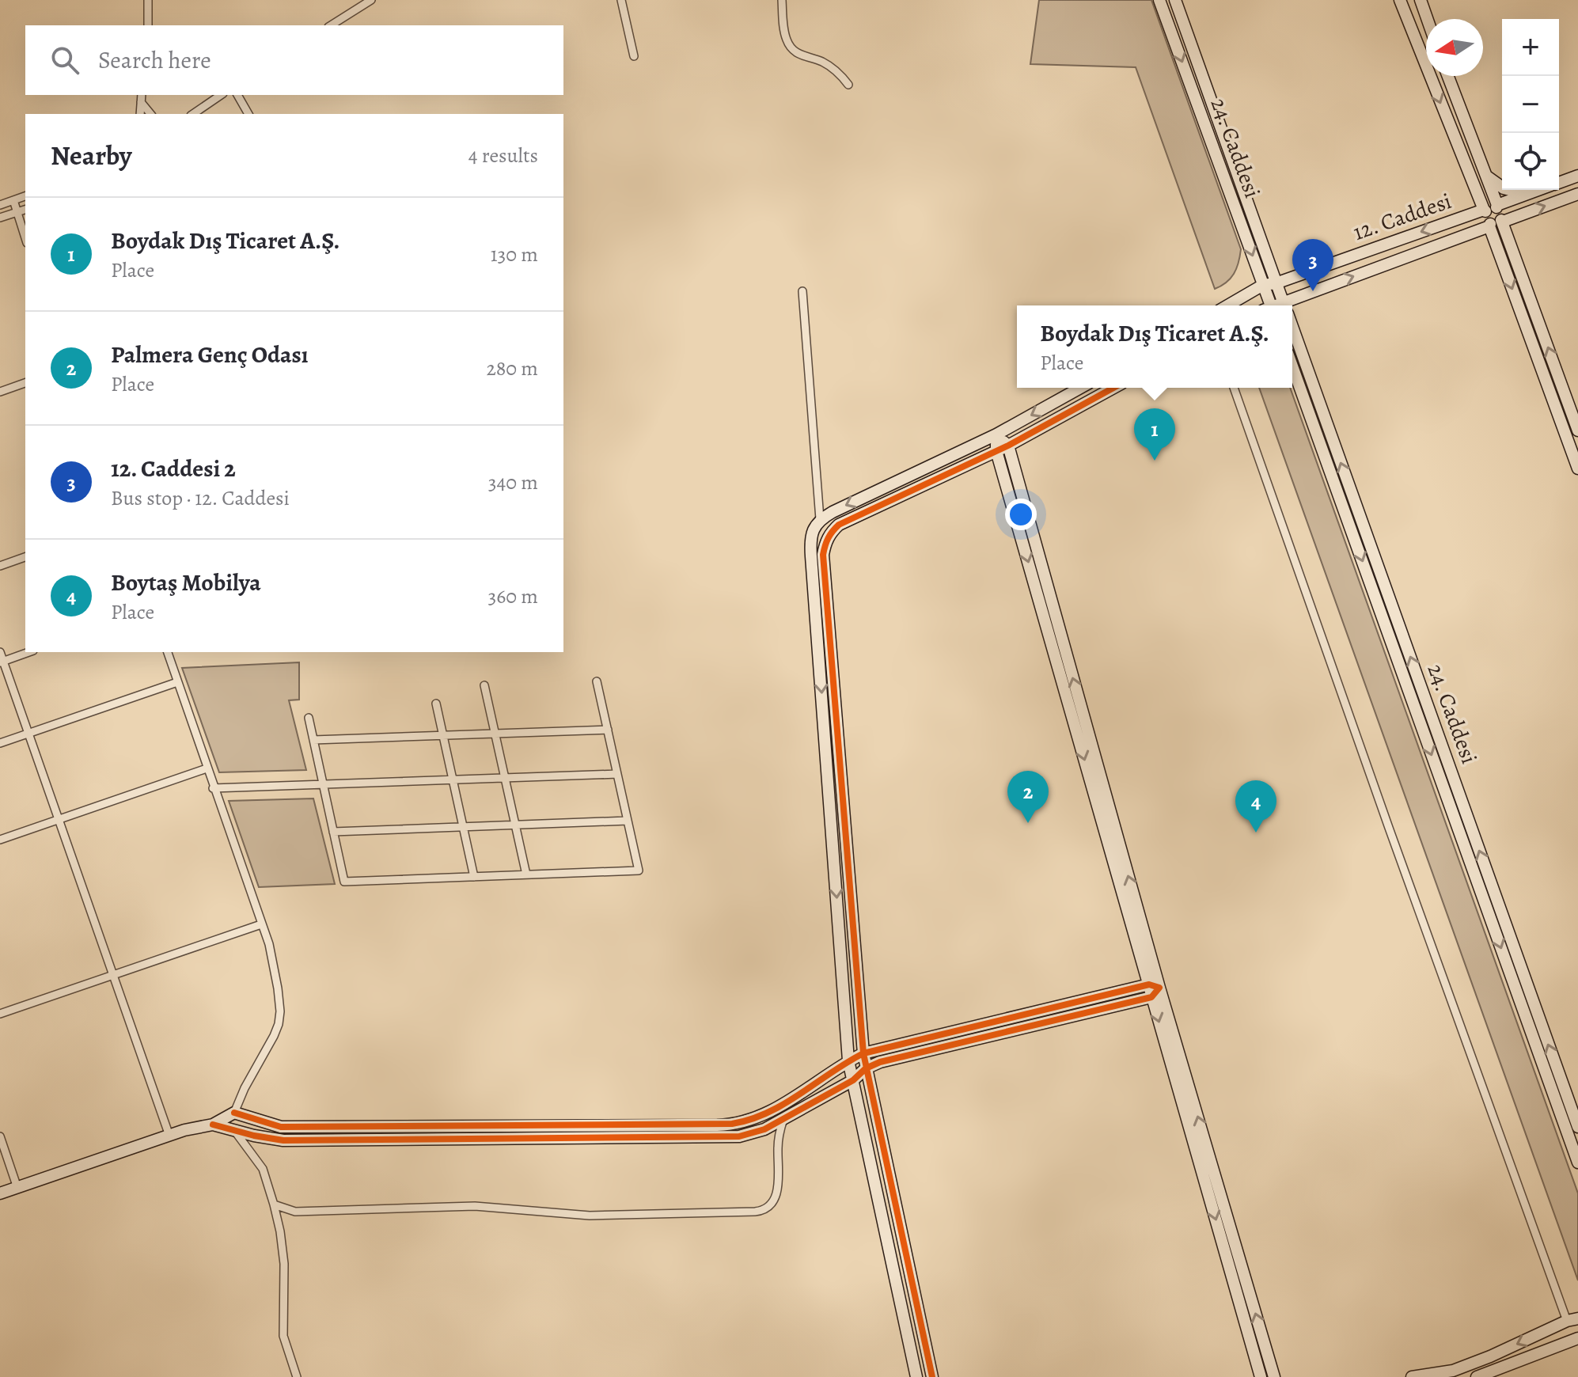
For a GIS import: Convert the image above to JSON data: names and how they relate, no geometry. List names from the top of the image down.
{
  "streets": {
    "street": ["24. Caddesi", "12. Caddesi"]
  },
  "crossings": [
    ["24. Caddesi", "12. Caddesi"]
  ],
  "north": "left",
  "page": {
    "map_buttons": ["+", "−"],
    "search": "Search here",
    "heading": ["Nearby", "4 results"],
    "list": [
      {
        "mark": "1",
        "name": "Boydak Dış Ticaret A.Ş.",
        "note": "Place",
        "value": "130 m"
      },
      {
        "mark": "2",
        "name": "Palmera Genç Odası",
        "note": "Place",
        "value": "280 m"
      },
      {
        "mark": "3",
        "name": "12. Caddesi 2",
        "note": "Bus stop · 12. Caddesi",
        "value": "340 m"
      },
      {
        "mark": "4",
        "name": "Boytaş Mobilya",
        "note": "Place",
        "value": "360 m"
      }
    ],
    "pins": [
      "3",
      "1",
      "2",
      "4"
    ],
    "popup": ["Boydak Dış Ticaret A.Ş.", "Place"]
  }
}
